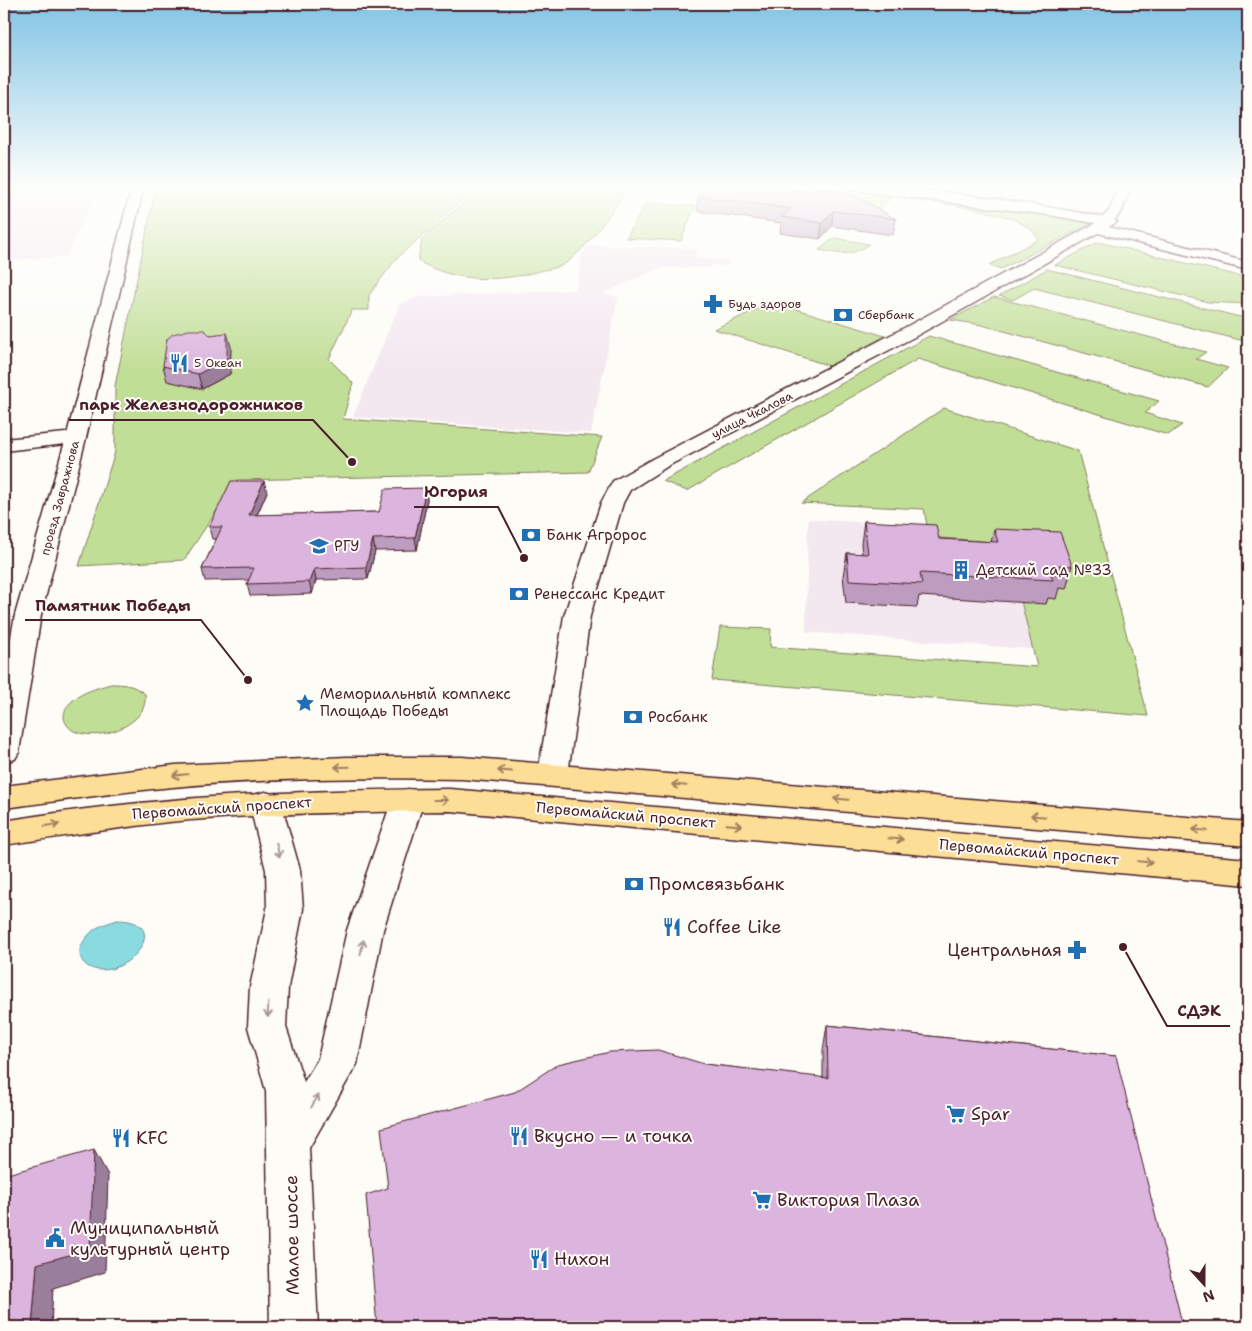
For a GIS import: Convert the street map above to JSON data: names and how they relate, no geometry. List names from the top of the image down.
{
  "streets": {
    "main road": ["Первомайский проспект"],
    "street": ["улица Чкалова", "проезд Завражнова", "Малое шоссе"]
  },
  "crossings": [
    ["Первомайский проспект", "Малое шоссе"]
  ],
  "places": {
    "pharmacy": ["Будь здоров", "Центральная"],
    "bank": [
      "Сбербанк",
      "Банк Агророс",
      "Ренессанс Кредит",
      "Росбанк",
      "Промсвязьбанк"
    ],
    "restaurant": [
      "5 Океан",
      "Coffee Like",
      "Вкусно — и точка",
      "KFC",
      "Нихон"
    ],
    "other": [
      "парк Железнодорожников",
      "Югория",
      "Памятник Победы",
      "СДЭК"
    ],
    "school or university": ["РГУ"],
    "building": ["Детский сад №33"],
    "place": ["Мемориальный комплекс Площадь Победы"],
    "supermarket": ["Spar", "Виктория Плаза"],
    "public building": ["Муниципальный культурный центр"]
  },
  "north": "bottom"
}
